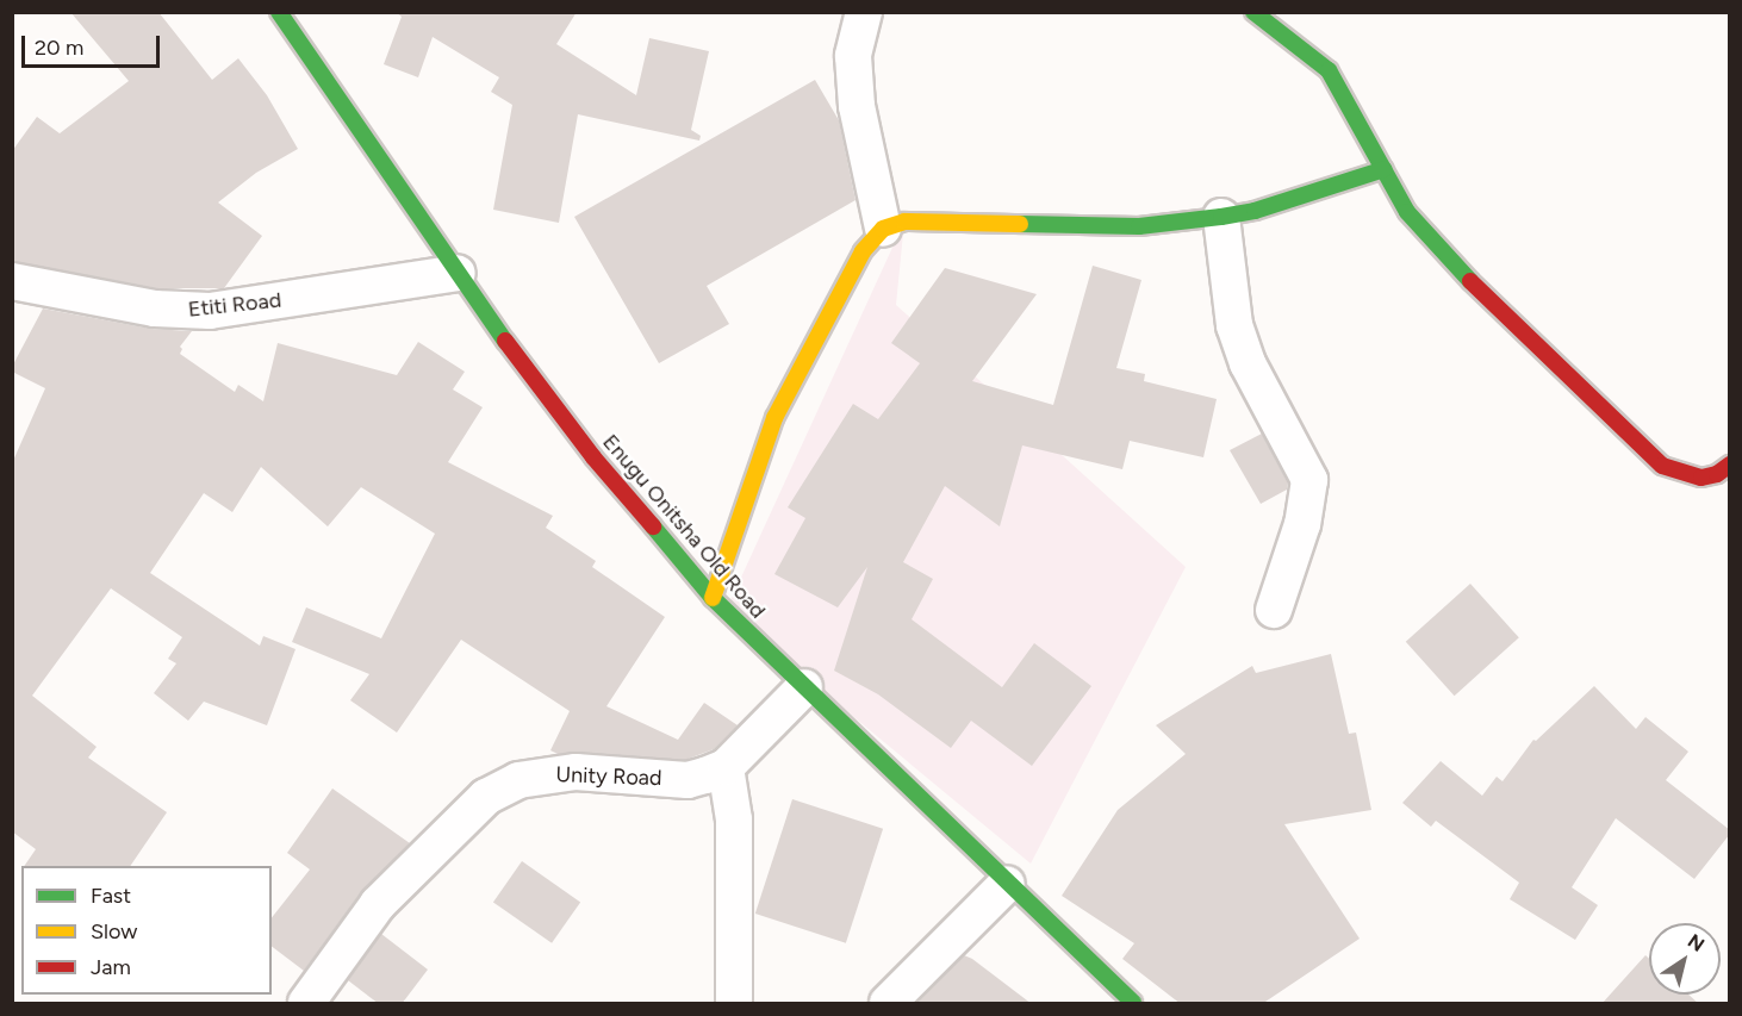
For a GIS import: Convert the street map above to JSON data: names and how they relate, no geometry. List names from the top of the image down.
{
  "streets": {
    "street": ["Etiti Road", "Enugu Onitsha Old Road", "Unity Road"]
  },
  "crossings": [
    ["Etiti Road", "Enugu Onitsha Old Road"],
    ["Enugu Onitsha Old Road", "Unity Road"]
  ],
  "legend": ["Fast", "Slow", "Jam"],
  "scale_bar": "20 m",
  "north": "top right"
}
